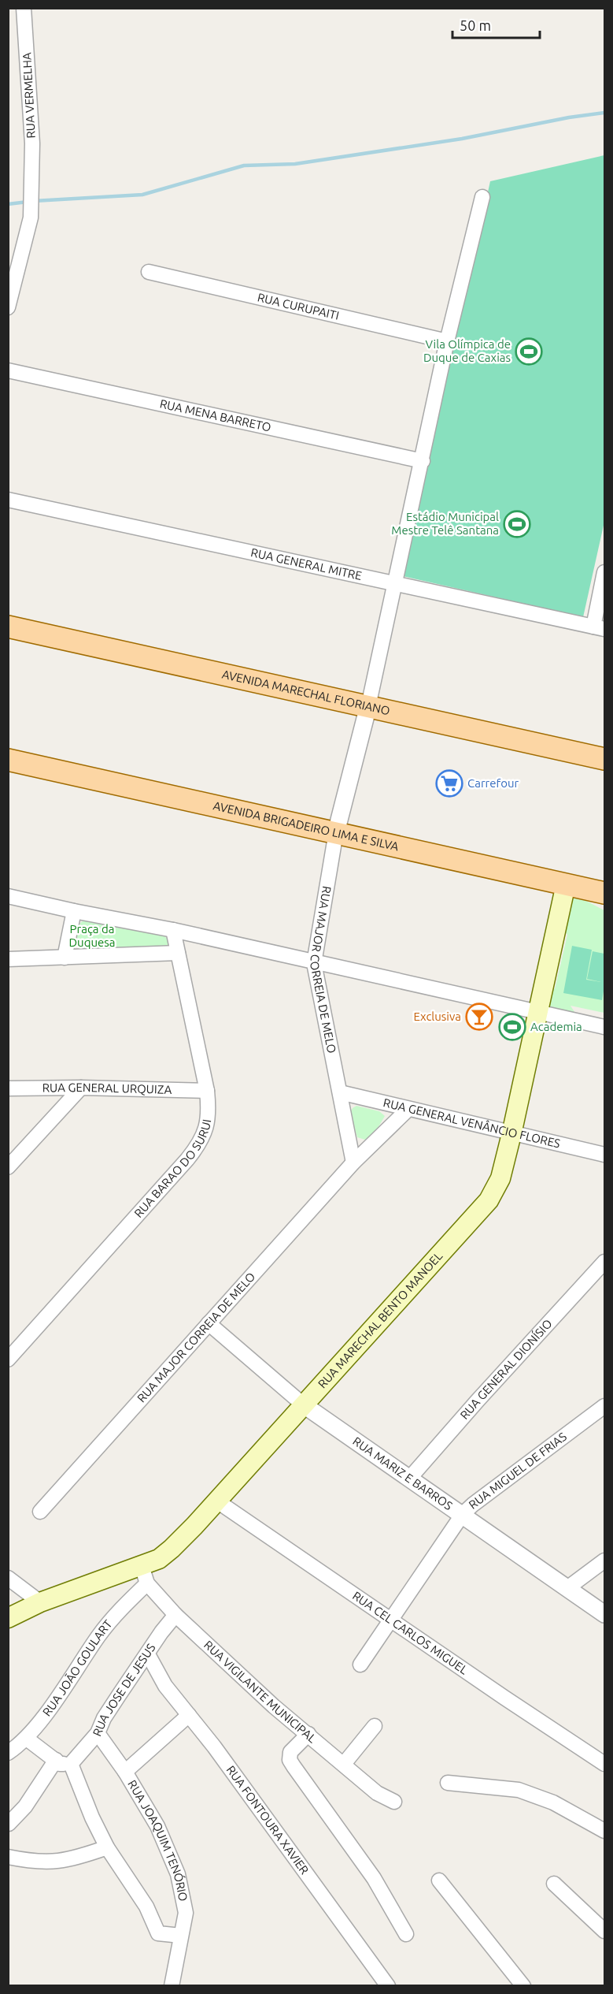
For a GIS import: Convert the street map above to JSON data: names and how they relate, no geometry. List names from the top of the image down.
{
  "streets": {
    "main road": ["AVENIDA MARECHAL FLORIANO", "AVENIDA BRIGADEIRO LIMA E SILVA", "RUA MARECHAL BENTO MANOEL"],
    "street": [
      "RUA VERMELHA",
      "RUA CURUPAITI",
      "RUA MENA BARRETO",
      "RUA GENERAL MITRE",
      "RUA MAJOR CORREIA DE MELO",
      "RUA GENERAL URQUIZA",
      "RUA GENERAL VENÂNCIO FLORES",
      "RUA BARAO DO SURUI",
      "RUA GENERAL DIONÍSIO",
      "RUA MIGUEL DE FRIAS",
      "RUA MARIZ E BARROS",
      "RUA CEL CARLOS MIGUEL",
      "RUA JOĀO GOULART",
      "RUA JOSE DE JESUS",
      "RUA VIGILANTE MUNICIPAL",
      "RUA FONTOURA XAVIER",
      "RUA JOAQUIM TENÓRIO"
    ]
  },
  "crossings": [
    ["RUA CURUPAITI", "RUA MAJOR CORREIA DE MELO"],
    ["RUA MENA BARRETO", "RUA MAJOR CORREIA DE MELO"],
    ["RUA GENERAL MITRE", "RUA MAJOR CORREIA DE MELO"],
    ["AVENIDA MARECHAL FLORIANO", "RUA MAJOR CORREIA DE MELO"],
    ["AVENIDA BRIGADEIRO LIMA E SILVA", "RUA MAJOR CORREIA DE MELO"],
    ["AVENIDA BRIGADEIRO LIMA E SILVA", "RUA MARECHAL BENTO MANOEL"],
    ["RUA MAJOR CORREIA DE MELO", "RUA GENERAL VENÂNCIO FLORES"],
    ["RUA MAJOR CORREIA DE MELO", "RUA MARIZ E BARROS"],
    ["RUA GENERAL URQUIZA", "RUA BARAO DO SURUI"],
    ["RUA GENERAL VENÂNCIO FLORES", "RUA MARECHAL BENTO MANOEL"],
    ["RUA MARECHAL BENTO MANOEL", "RUA MARIZ E BARROS"],
    ["RUA MARECHAL BENTO MANOEL", "RUA CEL CARLOS MIGUEL"],
    ["RUA MARECHAL BENTO MANOEL", "RUA JOĀO GOULART"],
    ["RUA MARECHAL BENTO MANOEL", "RUA VIGILANTE MUNICIPAL"],
    ["RUA GENERAL DIONÍSIO", "RUA MARIZ E BARROS"],
    ["RUA MIGUEL DE FRIAS", "RUA MARIZ E BARROS"],
    ["RUA MIGUEL DE FRIAS", "RUA CEL CARLOS MIGUEL"],
    ["RUA JOĀO GOULART", "RUA VIGILANTE MUNICIPAL"],
    ["RUA JOSE DE JESUS", "RUA VIGILANTE MUNICIPAL"],
    ["RUA JOSE DE JESUS", "RUA FONTOURA XAVIER"],
    ["RUA JOSE DE JESUS", "RUA JOAQUIM TENÓRIO"]
  ],
  "parks": ["Praça da Duquesa"],
  "places": {
    "sports": ["Vila Olímpica de Duque de Caxias", "Estádio Municipal Mestre Telê Santana", "Academia"],
    "supermarket": ["Carrefour"],
    "bar": ["Exclusiva"]
  },
  "scale_bar": "50 m"
}
